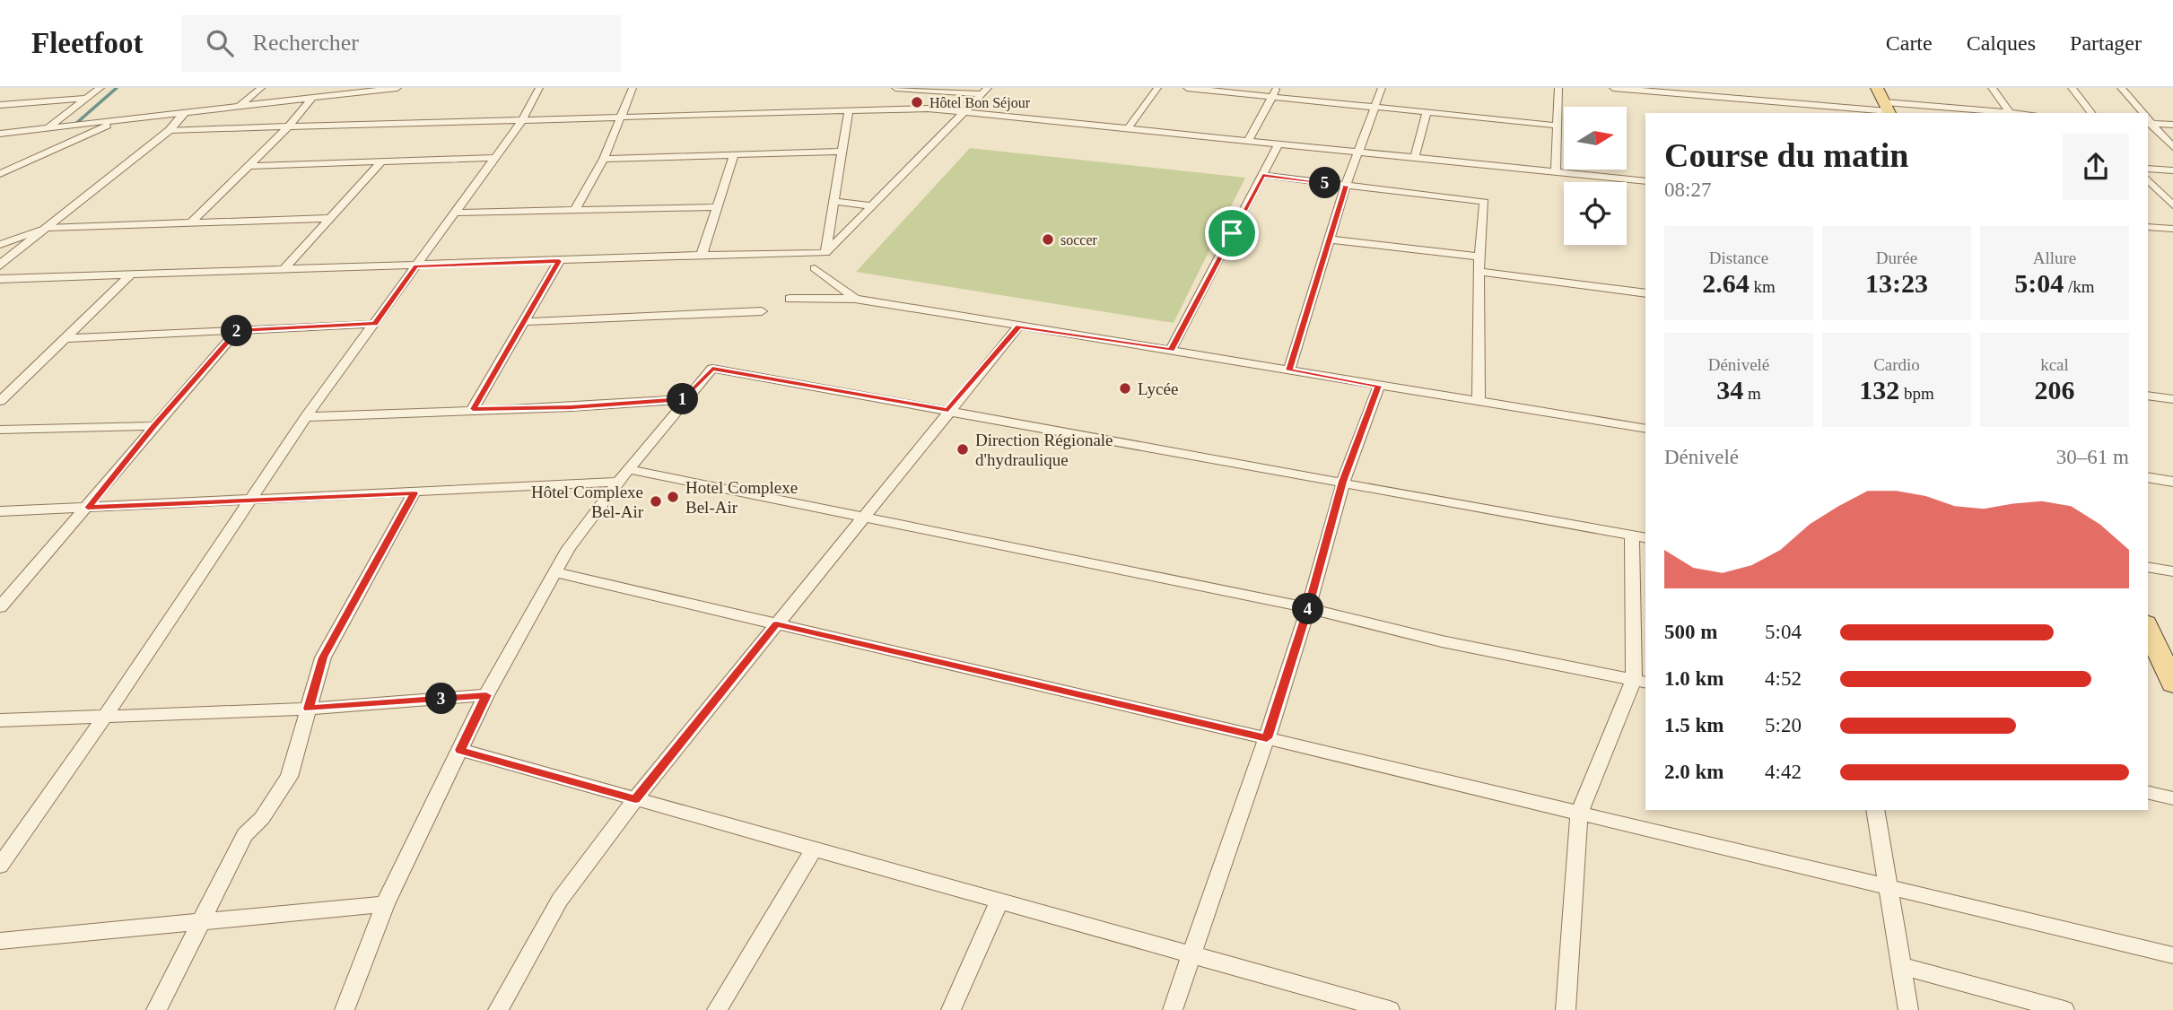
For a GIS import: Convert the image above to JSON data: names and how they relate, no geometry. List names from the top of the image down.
{
  "places": [
    "Hôtel Bon Séjour",
    "soccer",
    "Lycée",
    "Direction Régionale d'hydraulique",
    "Hotel Complexe Bel-Air",
    "Hôtel Complexe Bel-Air"
  ],
  "north": "right",
  "page": {
    "header": "Fleetfoot",
    "search": "Rechercher",
    "nav": ["Carte", "Calques", "Partager"],
    "heading": ["Course du matin", "08:27"],
    "pins": [
      "5",
      "2",
      "1",
      "4",
      "3"
    ],
    "stats": [
      ["Distance", "2.64 km"],
      ["Durée", "13:23"],
      ["Allure", "5:04 /km"],
      ["Dénivelé", "34 m"],
      ["Cardio", "132 bpm"],
      ["kcal", "206"]
    ],
    "chart": ["Dénivelé", "30–61 m"],
    "list": [
      {
        "name": "500 m",
        "note": "5:04"
      },
      {
        "name": "1.0 km",
        "note": "4:52"
      },
      {
        "name": "1.5 km",
        "note": "5:20"
      },
      {
        "name": "2.0 km",
        "note": "4:42"
      }
    ]
  }
}
